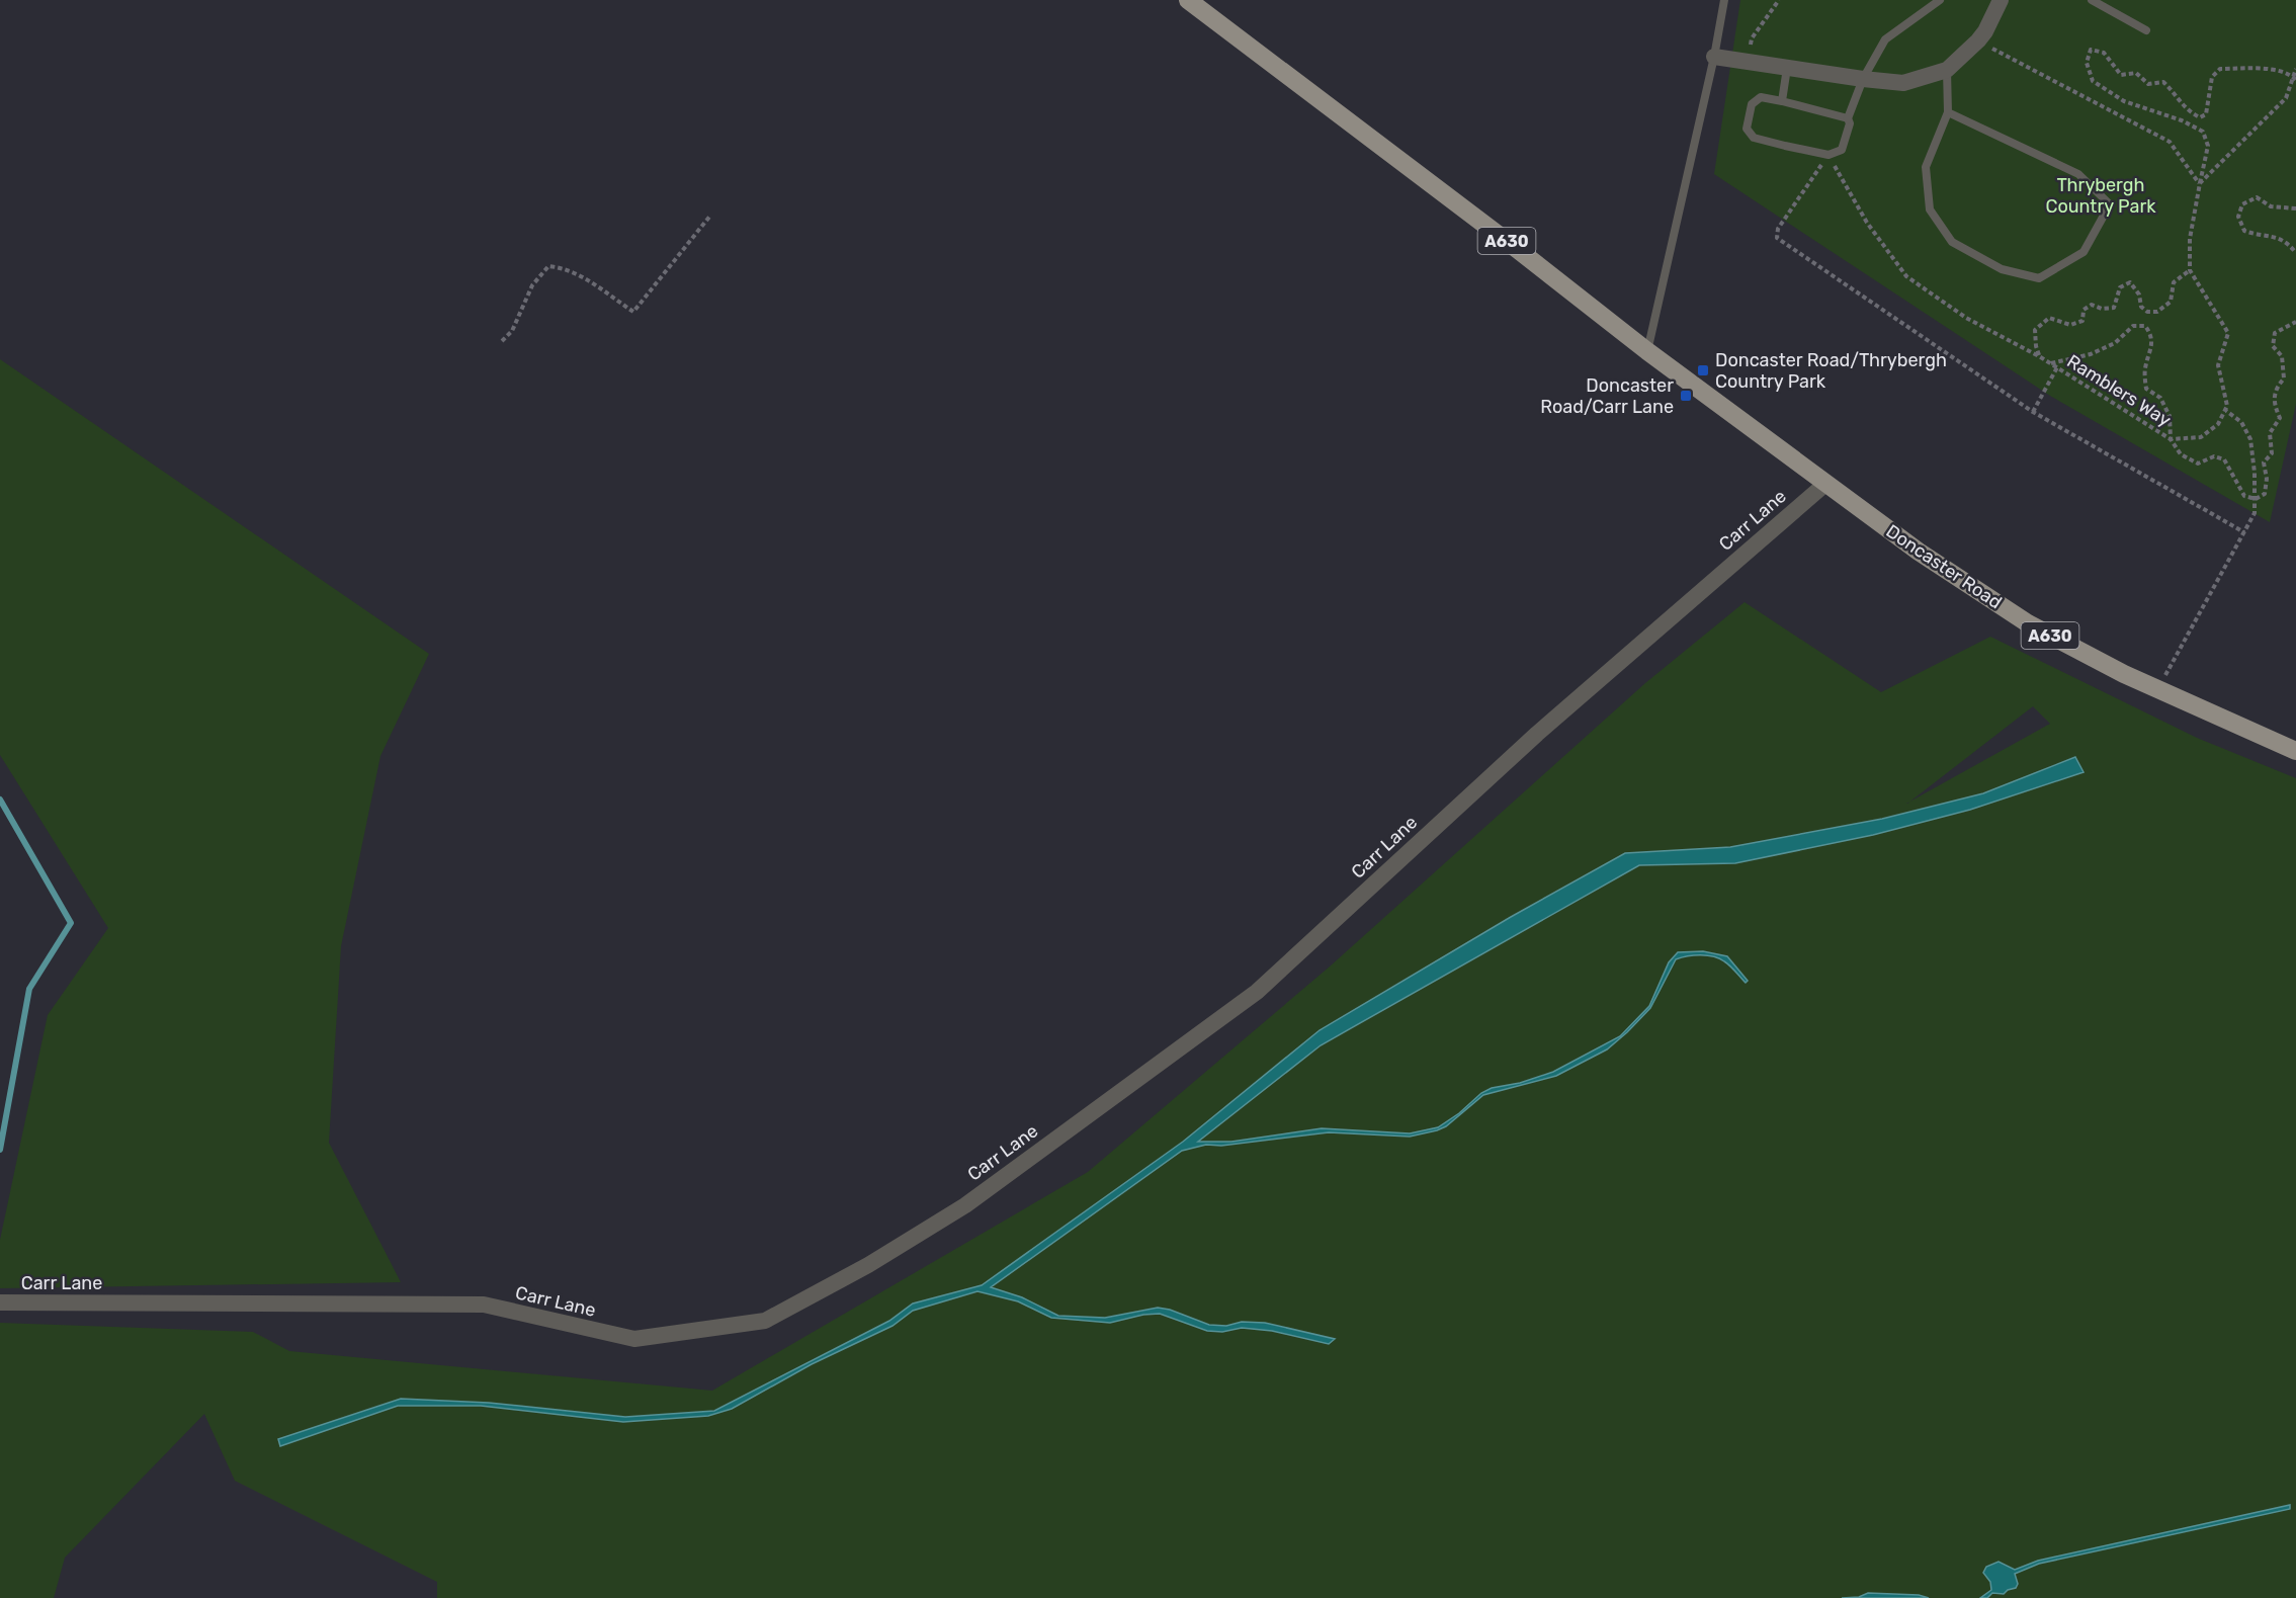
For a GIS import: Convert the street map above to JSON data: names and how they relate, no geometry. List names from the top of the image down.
{
  "streets": {
    "main road": ["A630", "Doncaster Road"],
    "street": ["Carr Lane"],
    "path": ["Ramblers Way"]
  },
  "crossings": [
    ["A630", "Carr Lane"],
    ["A630", "Doncaster Road"],
    ["Carr Lane", "Doncaster Road"]
  ],
  "parks": ["Thrybergh Country Park"],
  "places": {
    "transit": ["Doncaster Road/Thrybergh Country Park", "Doncaster Road/Carr Lane"]
  }
}
